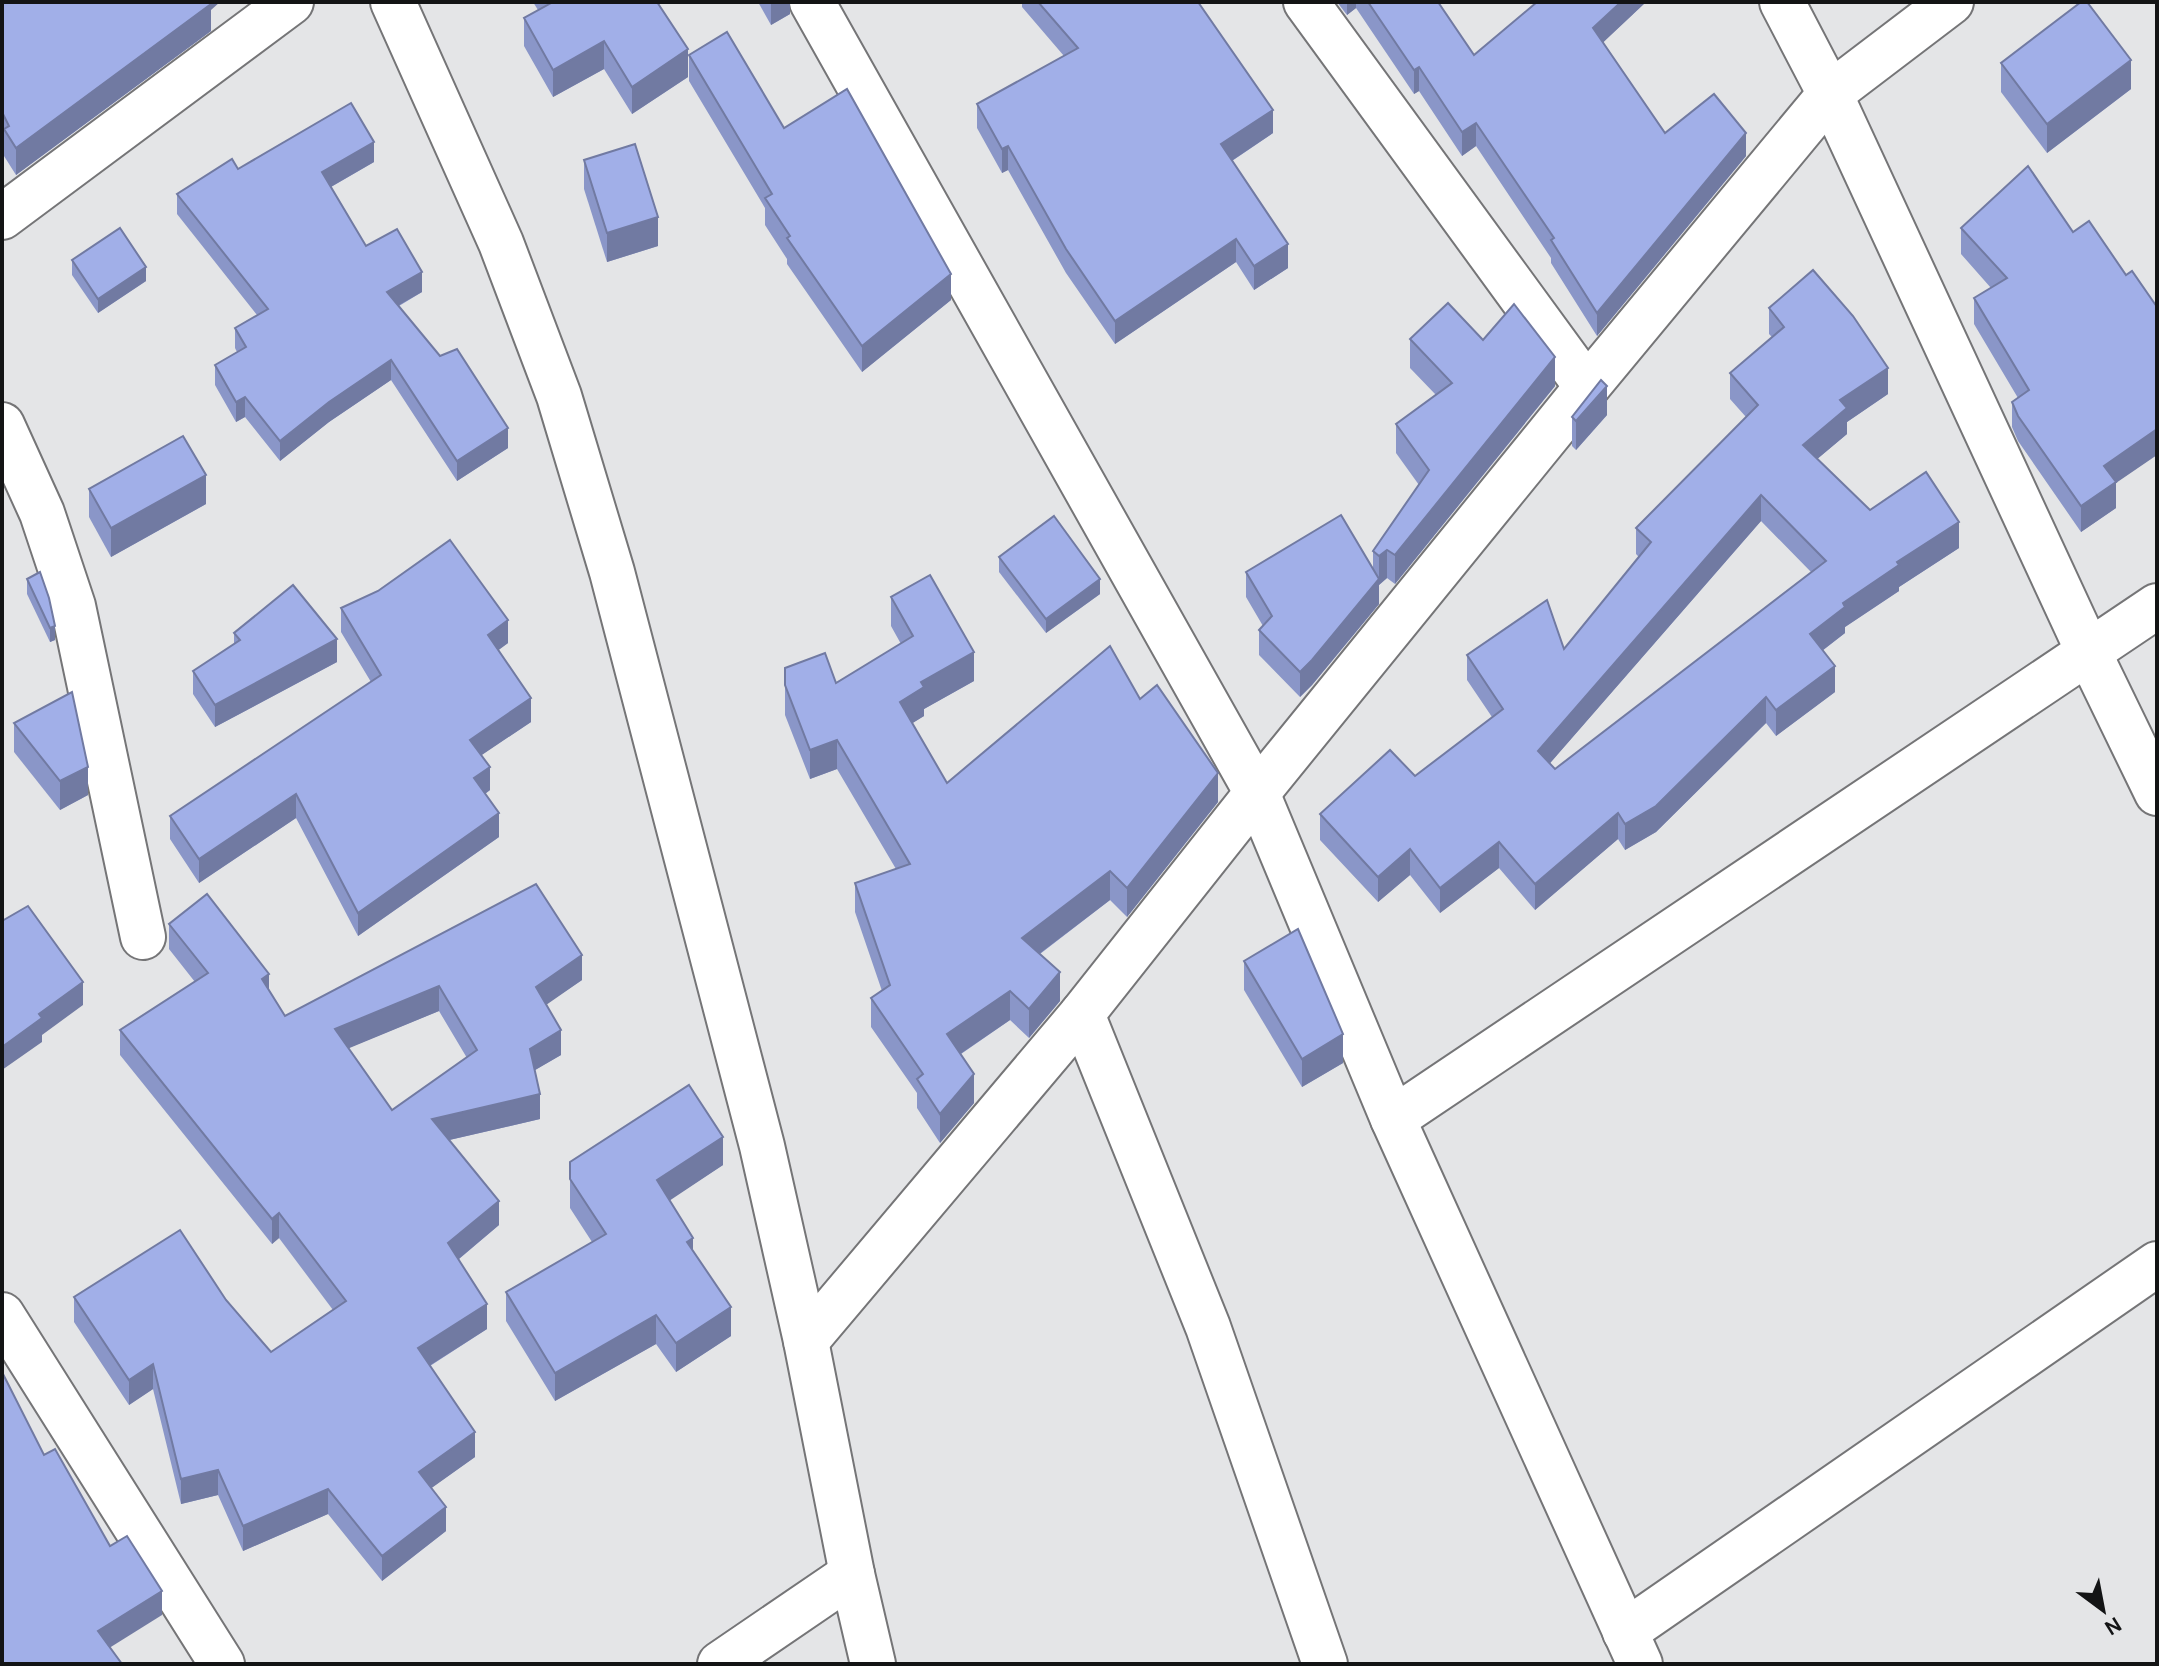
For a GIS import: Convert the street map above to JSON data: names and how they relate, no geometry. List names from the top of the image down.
{
  "north": "bottom right"
}
